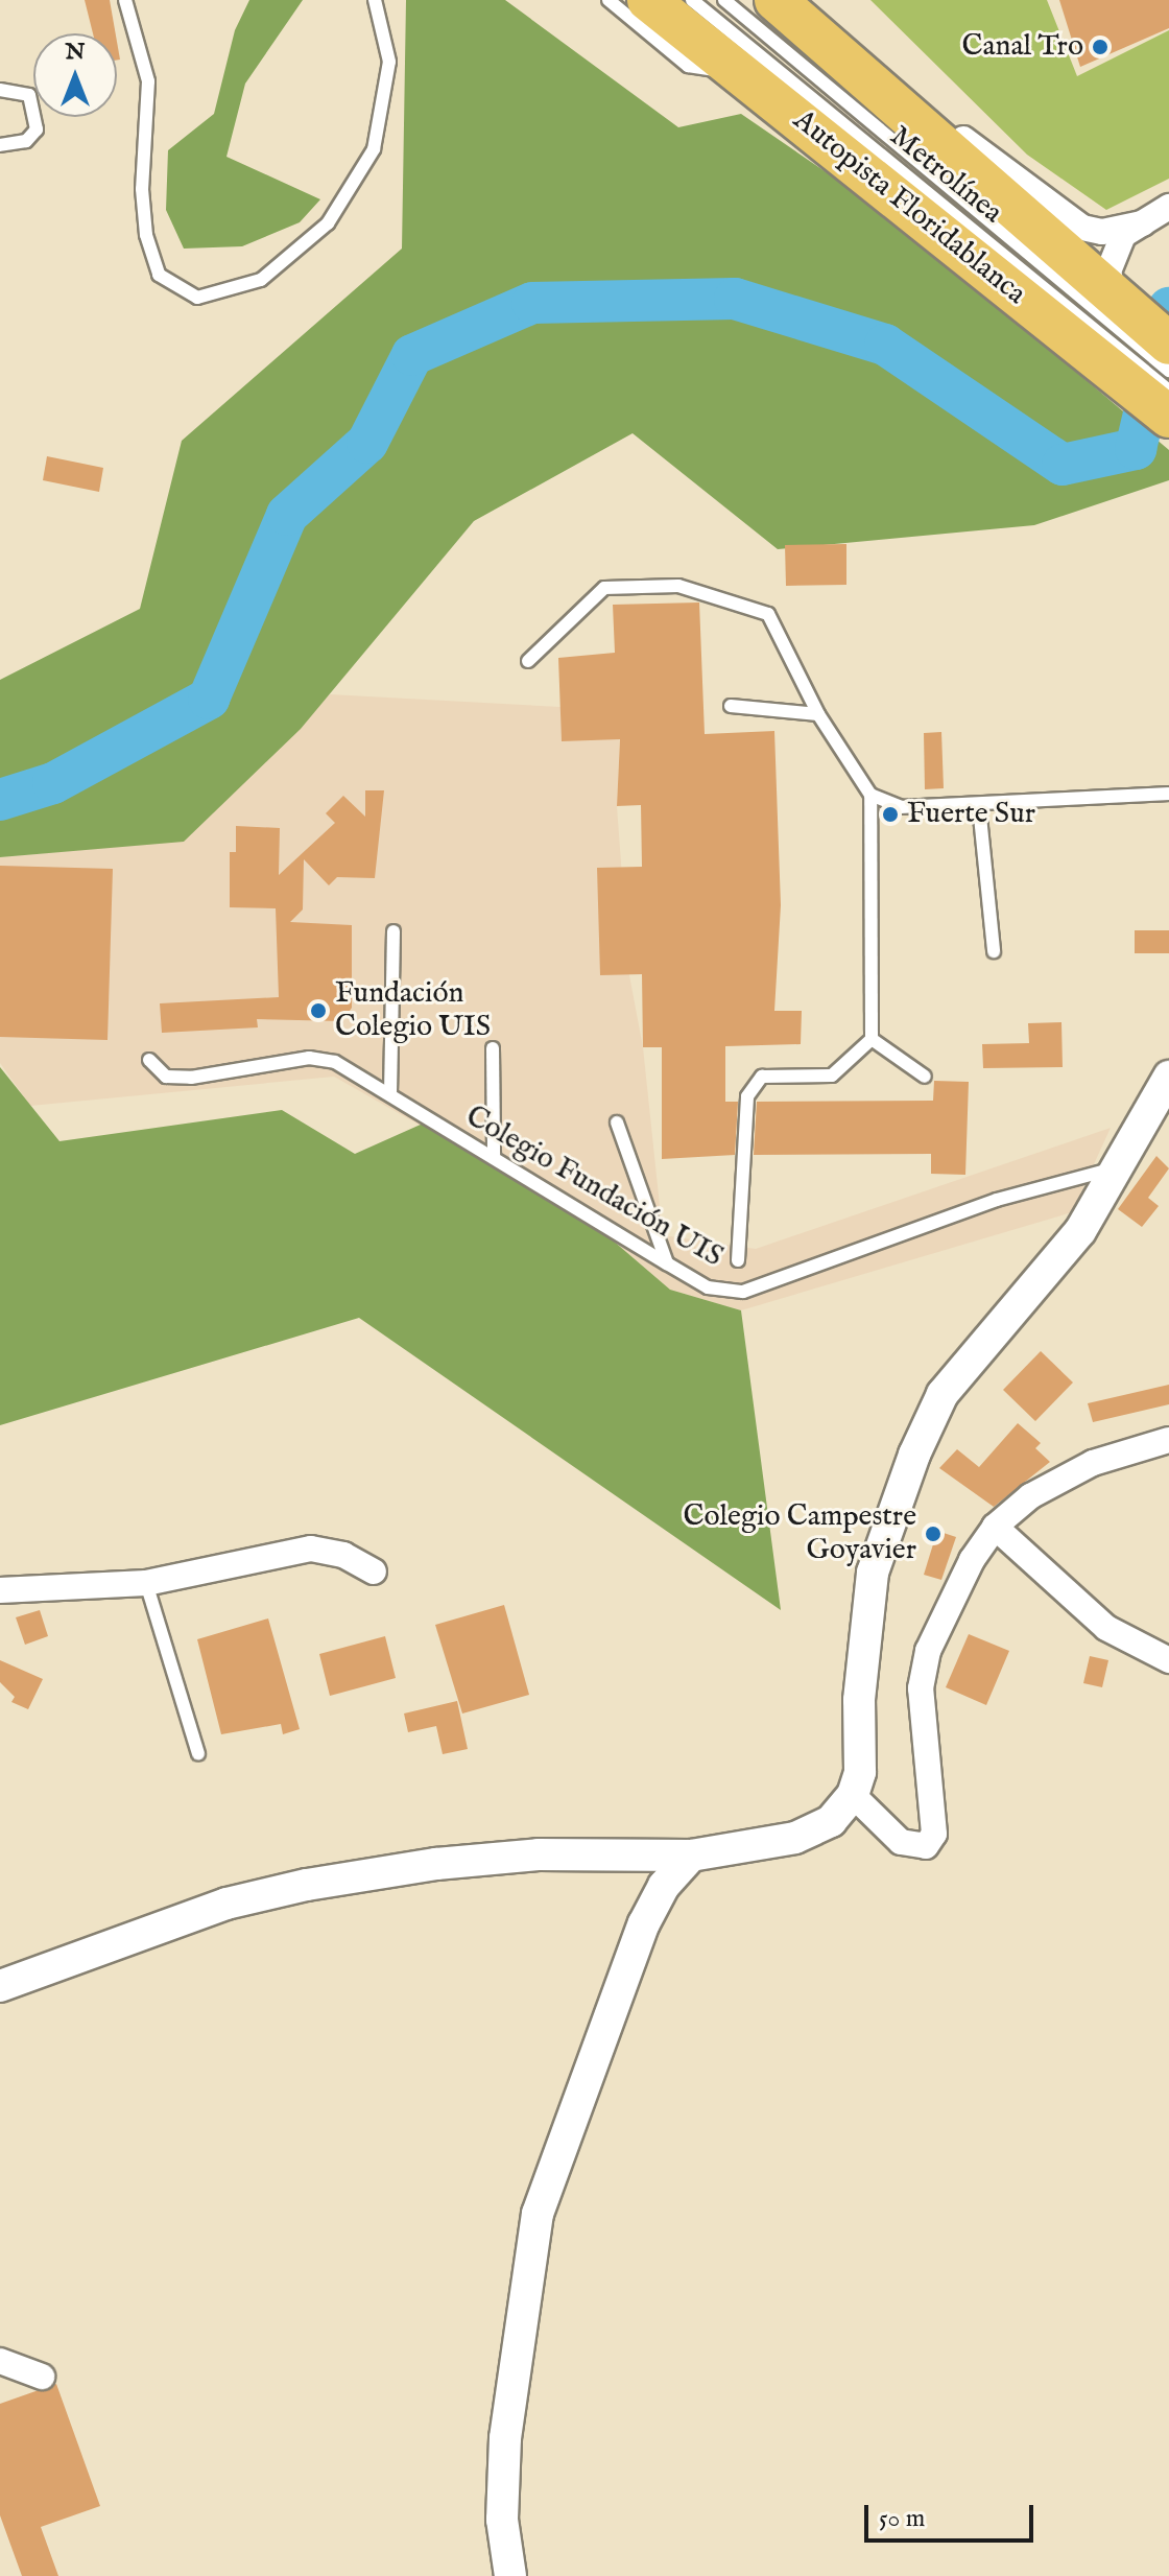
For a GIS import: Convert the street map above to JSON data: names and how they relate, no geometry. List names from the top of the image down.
{
  "streets": {
    "highway": ["Autopista Floridablanca"],
    "lane": ["Metrolínea", "Colegio Fundación UIS"]
  },
  "crossings": [
    ["Metrolínea", "Autopista Floridablanca"]
  ],
  "places": [
    "Canal Tro",
    "Fuerte Sur",
    "Fundación Colegio UIS",
    "Colegio Campestre Goyavier"
  ],
  "scale_bar": "50 m",
  "north": "top"
}
